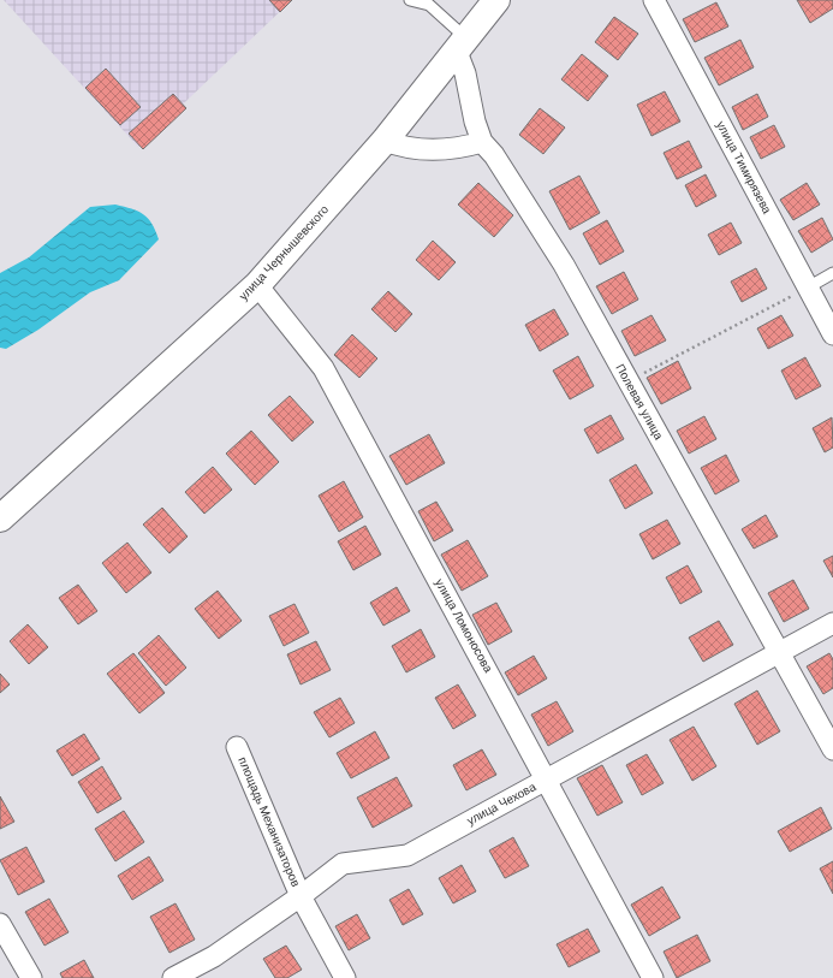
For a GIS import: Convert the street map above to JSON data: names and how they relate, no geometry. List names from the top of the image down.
{
  "streets": {
    "main road": ["улица Чернышевского"],
    "street": [
      "улица Тимирязева",
      "Полевая улица",
      "улица Ломоносова",
      "улица Чехова",
      "площадь Механизаторов"
    ]
  },
  "crossings": [
    ["улица Чернышевского", "Полевая улица"],
    ["улица Чернышевского", "улица Ломоносова"],
    ["Полевая улица", "улица Чехова"],
    ["улица Ломоносова", "улица Чехова"],
    ["улица Чехова", "площадь Механизаторов"]
  ]
}
